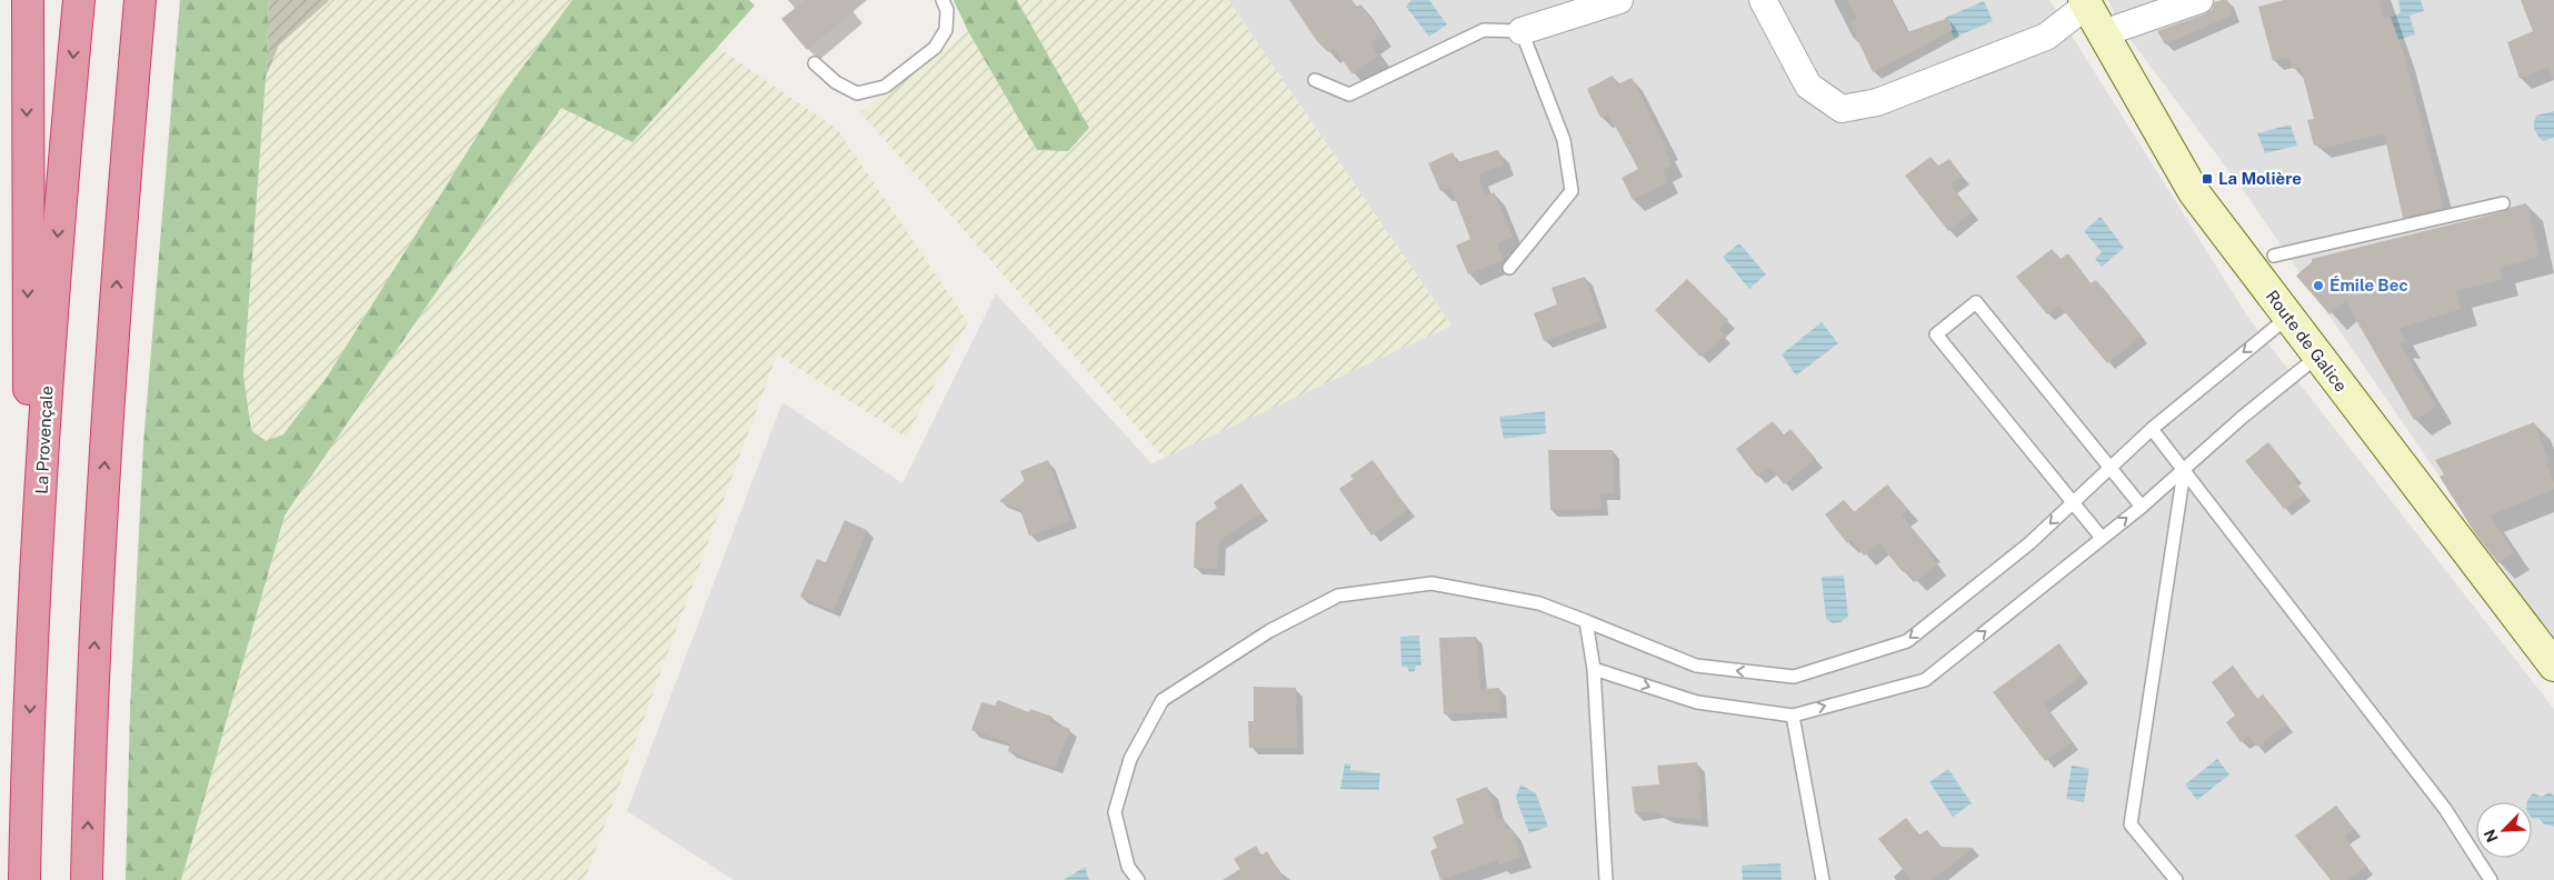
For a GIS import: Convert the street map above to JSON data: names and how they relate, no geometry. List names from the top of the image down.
{
  "streets": {
    "highway": ["La Provençale"],
    "main road": ["Route de Galice"]
  },
  "places": {
    "transit": ["La Molière"],
    "other": ["Émile Bec"]
  },
  "north": "bottom left"
}
